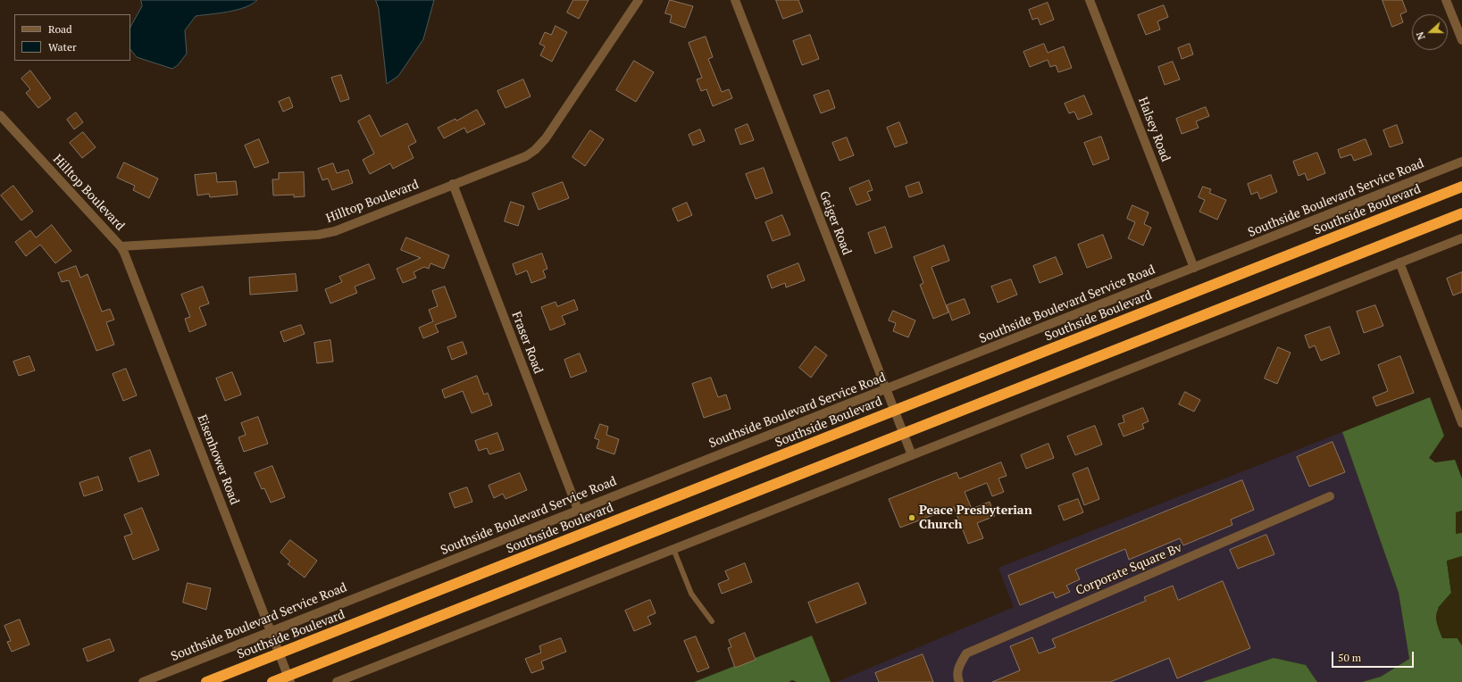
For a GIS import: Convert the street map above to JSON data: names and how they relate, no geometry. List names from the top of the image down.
{
  "streets": {
    "highway": ["Southside Boulevard"],
    "street": [
      "Halsey Road",
      "Hilltop Boulevard",
      "Southside Boulevard Service Road",
      "Geiger Road",
      "Fraser Road",
      "Eisenhower Road",
      "Corporate Square Bv"
    ]
  },
  "crossings": [
    ["Halsey Road", "Southside Boulevard Service Road"],
    ["Hilltop Boulevard", "Fraser Road"],
    ["Hilltop Boulevard", "Eisenhower Road"],
    ["Southside Boulevard Service Road", "Geiger Road"],
    ["Southside Boulevard Service Road", "Fraser Road"],
    ["Southside Boulevard Service Road", "Eisenhower Road"],
    ["Southside Boulevard", "Geiger Road"],
    ["Southside Boulevard", "Eisenhower Road"]
  ],
  "places": ["Peace Presbyterian Church"],
  "legend": ["Road", "Water"],
  "scale_bar": "50 m",
  "north": "left"
}
